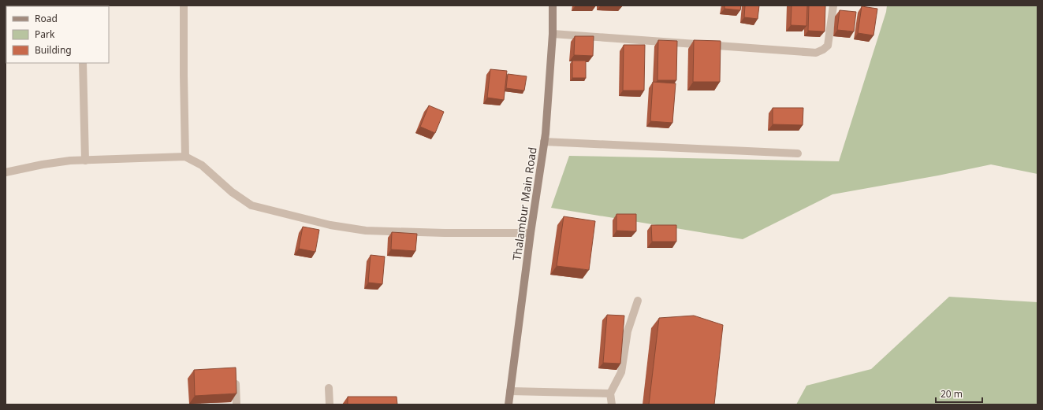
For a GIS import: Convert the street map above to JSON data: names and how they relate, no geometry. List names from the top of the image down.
{
  "streets": {
    "street": ["Thalambur Main Road"]
  },
  "legend": ["Road", "Park", "Building"],
  "scale_bar": "20 m"
}
